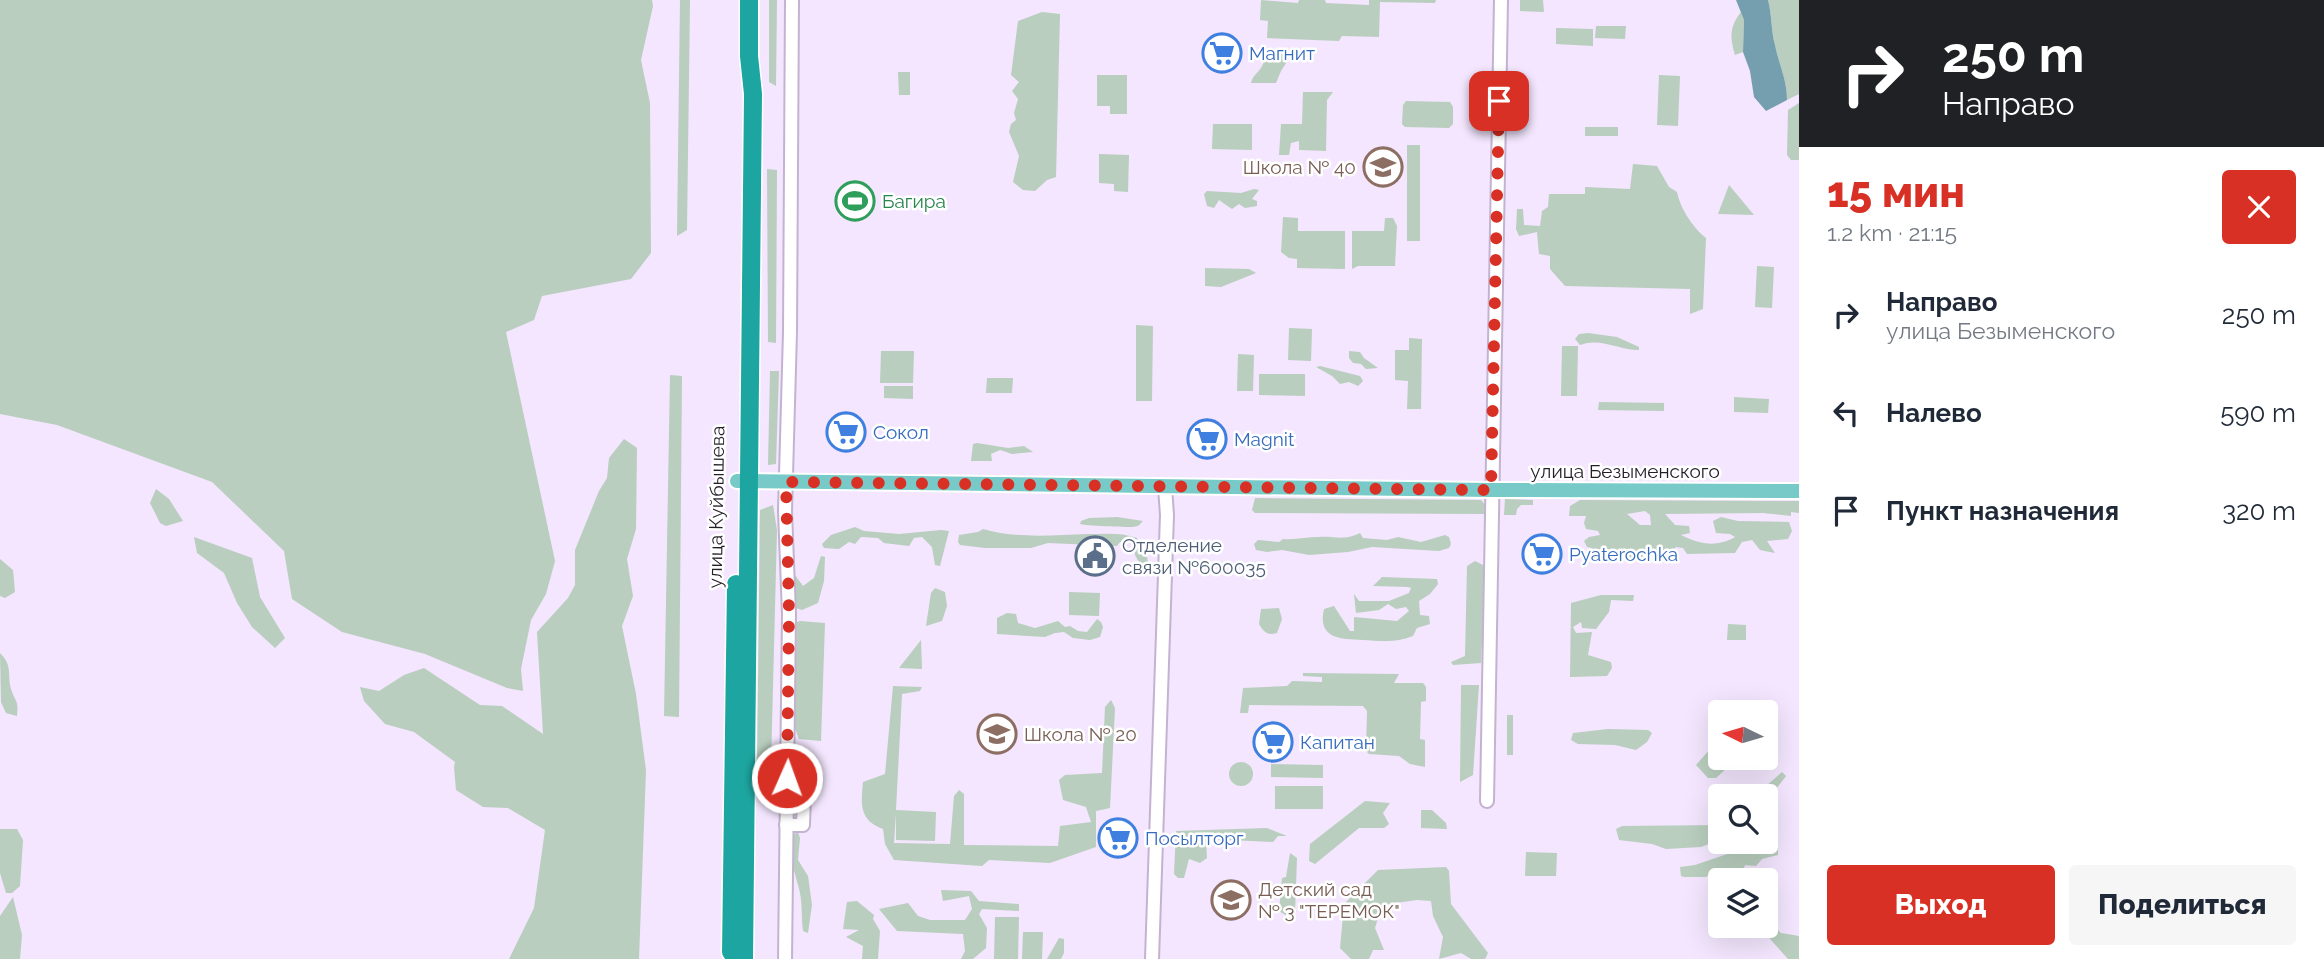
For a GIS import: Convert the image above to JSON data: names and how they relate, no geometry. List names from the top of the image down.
{
  "streets": {
    "highway": ["улица Куйбышева"],
    "main road": ["улица Безыменского"]
  },
  "crossings": [
    ["улица Безыменского", "улица Куйбышева"]
  ],
  "places": {
    "supermarket": [
      "Магнит",
      "Сокол",
      "Magnit",
      "Pyaterochka",
      "Капитан",
      "Посылторг"
    ],
    "school or university": ["Школа № 40", "Школа № 20", "Детский сад № 3 \"ТЕРЕМОК\""],
    "sports": ["Багира"],
    "public building": ["Отделение связи №600035"]
  },
  "north": "left",
  "page": {
    "turn": ["250 m", "Направо"],
    "heading": ["15 мин", "1.2 km · 21:15"],
    "list": [
      {
        "name": "Направо",
        "note": "улица Безыменского",
        "value": "250 m"
      },
      {
        "name": "Налево",
        "value": "590 m"
      },
      {
        "name": "Пункт назначения",
        "value": "320 m"
      }
    ],
    "buttons": ["Выход", "Поделиться"]
  }
}
